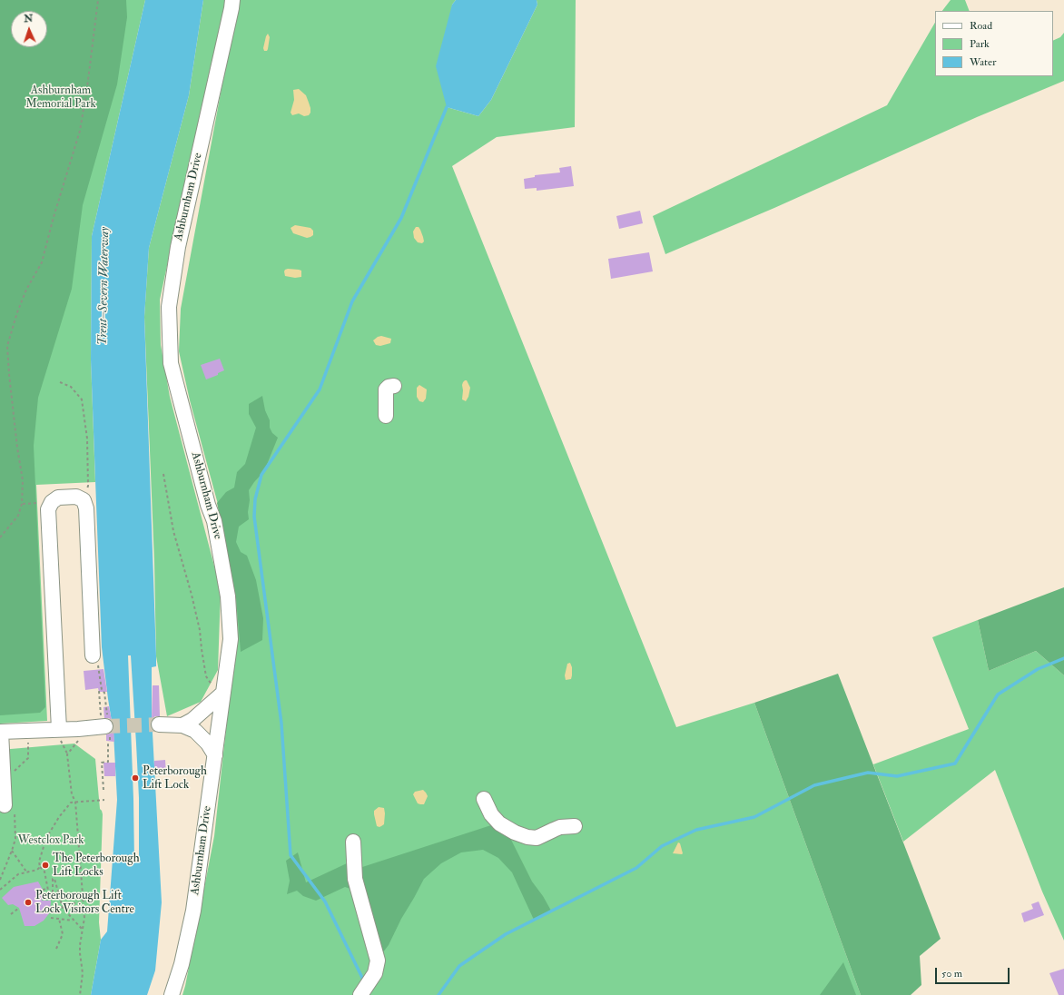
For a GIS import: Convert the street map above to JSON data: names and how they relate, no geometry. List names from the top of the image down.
{
  "streets": {
    "street": ["Ashburnham Drive"]
  },
  "water": ["Trent–Severn Waterway"],
  "parks": ["Ashburnham Memorial Park", "Westclox Park"],
  "places": ["Peterborough Lift Lock", "The Peterborough Lift Locks", "Peterborough Lift Lock Visitors Centre"],
  "legend": ["Road", "Park", "Water"],
  "scale_bar": "50 m",
  "north": "top"
}
